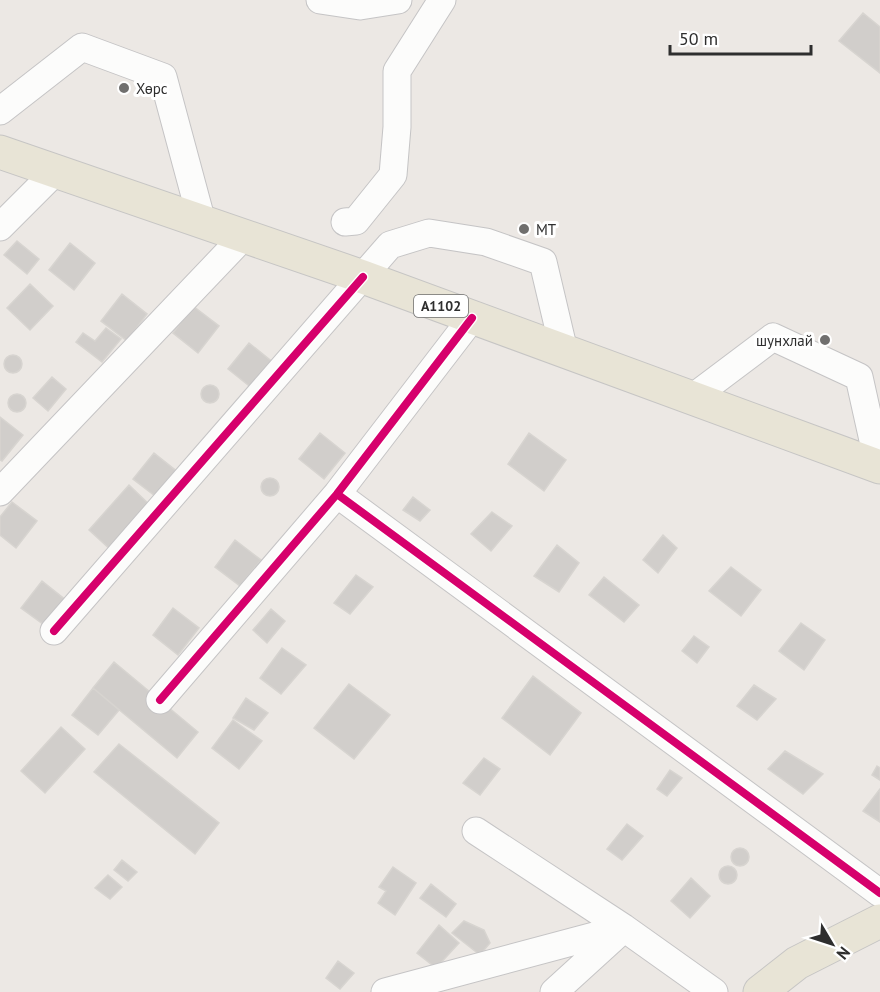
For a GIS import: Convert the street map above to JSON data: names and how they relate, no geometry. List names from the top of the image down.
{
  "streets": {
    "main road": ["A1102"]
  },
  "places": ["Хөрс", "МТ", "шунхлай"],
  "scale_bar": "50 m",
  "north": "bottom right"
}
